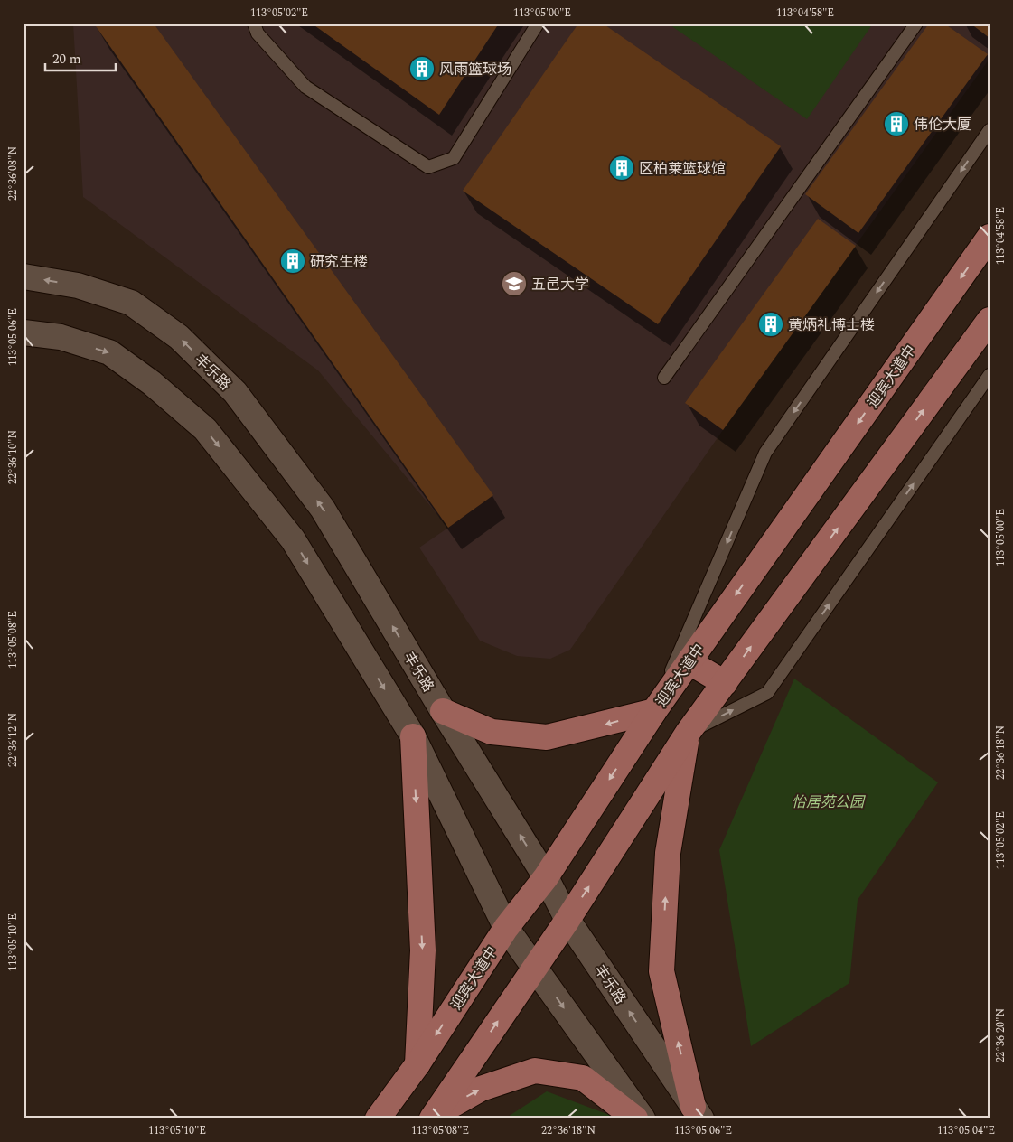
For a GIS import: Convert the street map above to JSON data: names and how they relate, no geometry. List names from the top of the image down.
{
  "streets": {
    "main road": ["丰乐路", "迎宾大道中"]
  },
  "crossings": [
    ["丰乐路", "迎宾大道中"]
  ],
  "parks": ["怡居苑公园"],
  "places": {
    "building": [
      "风雨篮球场",
      "伟伦大厦",
      "区柏莱篮球馆",
      "研究生楼",
      "黄炳礼博士楼"
    ],
    "school or university": ["五邑大学"]
  },
  "scale_bar": "20 m",
  "coordinates": [
    "113°05'02\"E",
    "113°05'00\"E",
    "113°04'58\"E",
    "22°36'08\"N",
    "113°05'06\"E",
    "22°36'10\"N",
    "113°05'08\"E",
    "22°36'12\"N",
    "22°36'18\"N",
    "113°05'10\"E",
    "22°36'20\"N",
    "113°05'04\"E"
  ]
}
